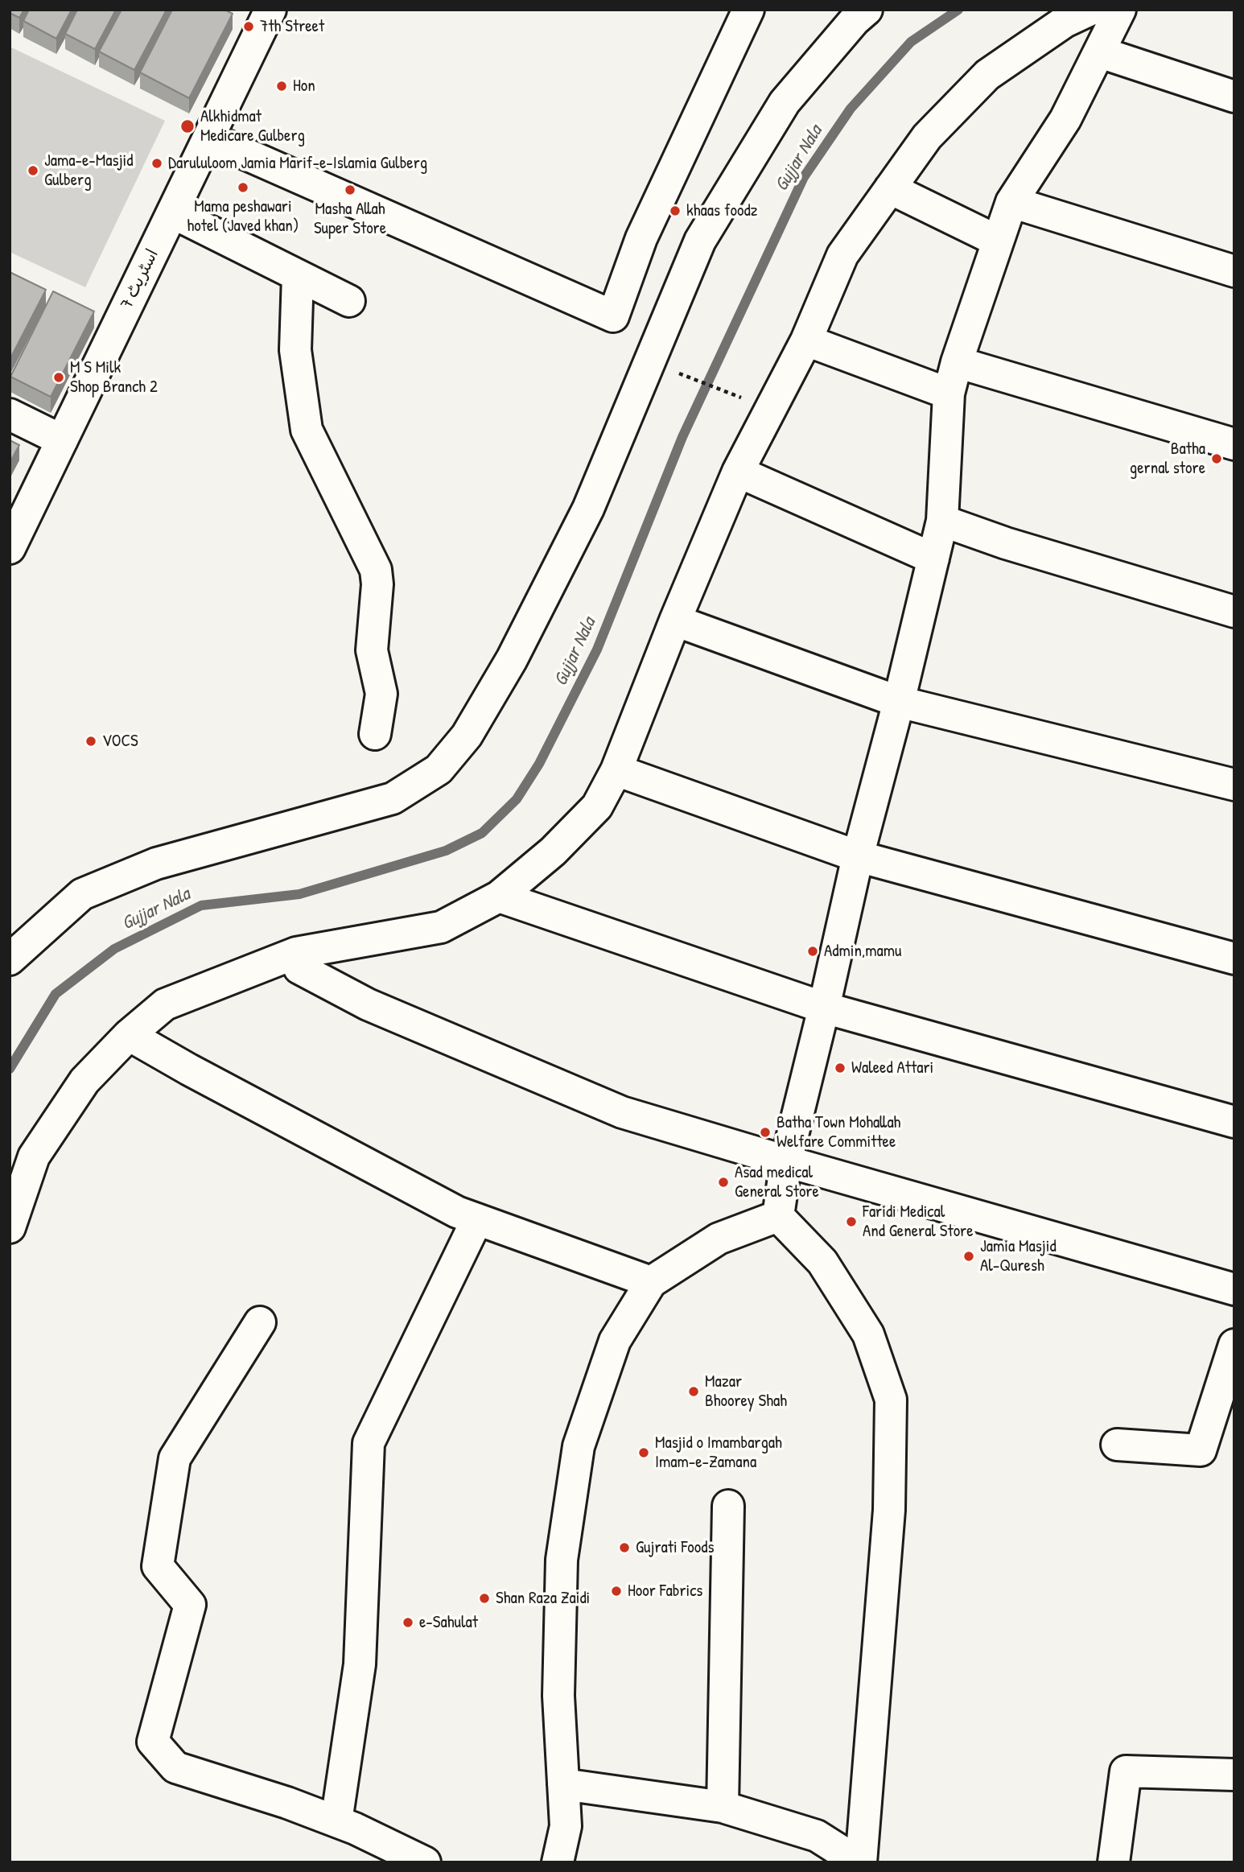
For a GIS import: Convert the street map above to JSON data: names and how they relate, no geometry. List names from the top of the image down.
{
  "streets": {
    "street": ["اسٹریٹ 7"]
  },
  "water": ["Gujjar Nala"],
  "places": [
    "7th Street",
    "Hon",
    "Alkhidmat Medicare Gulberg",
    "Darululoom Jamia Marif-e-Islamia Gulberg",
    "Jama-e-Masjid Gulberg",
    "Mama peshawari hotel (Javed khan)",
    "Masha Allah Super Store",
    "khaas foodz",
    "M S Milk Shop Branch 2",
    "Batha gernal store",
    "VOCS",
    "Admin,mamu",
    "Waleed Attari",
    "Batha Town Mohallah Welfare Committee",
    "Asad medical General Store",
    "Faridi Medical And General Store",
    "Jamia Masjid Al-Quresh",
    "Mazar Bhoorey Shah",
    "Masjid o Imambargah Imam-e-Zamana",
    "Gujrati Foods",
    "Hoor Fabrics",
    "Shan Raza Zaidi",
    "e-Sahulat"
  ]
}
